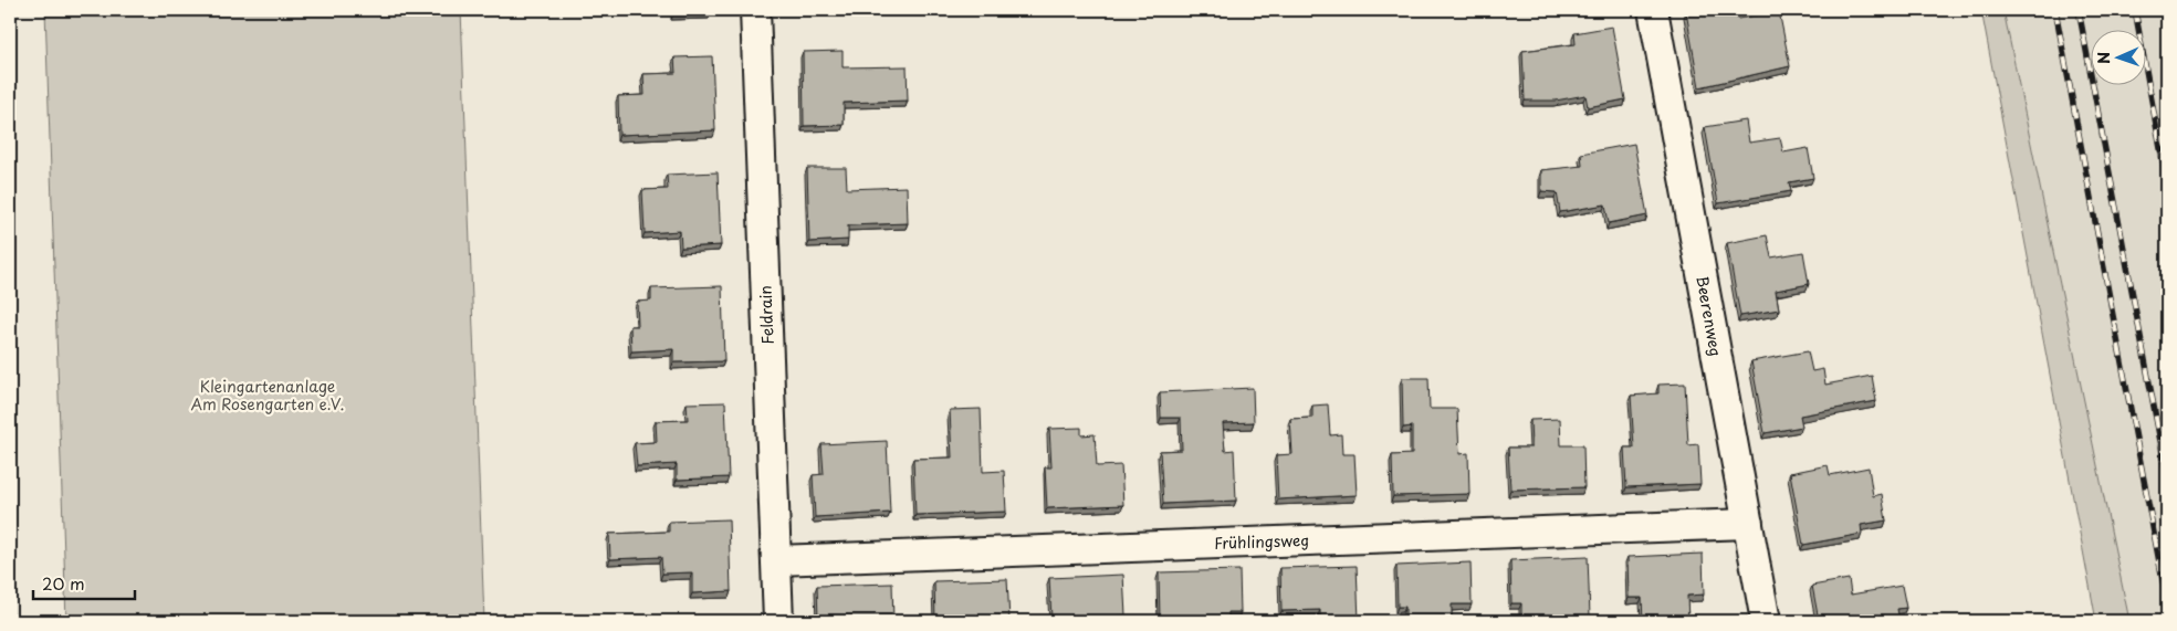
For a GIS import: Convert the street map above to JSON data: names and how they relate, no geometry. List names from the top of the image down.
{
  "streets": {
    "street": ["Feldrain", "Beerenweg", "Frühlingsweg"]
  },
  "crossings": [
    ["Feldrain", "Frühlingsweg"],
    ["Beerenweg", "Frühlingsweg"]
  ],
  "parks": ["Kleingartenanlage Am Rosengarten e.V."],
  "scale_bar": "20 m",
  "north": "left"
}
